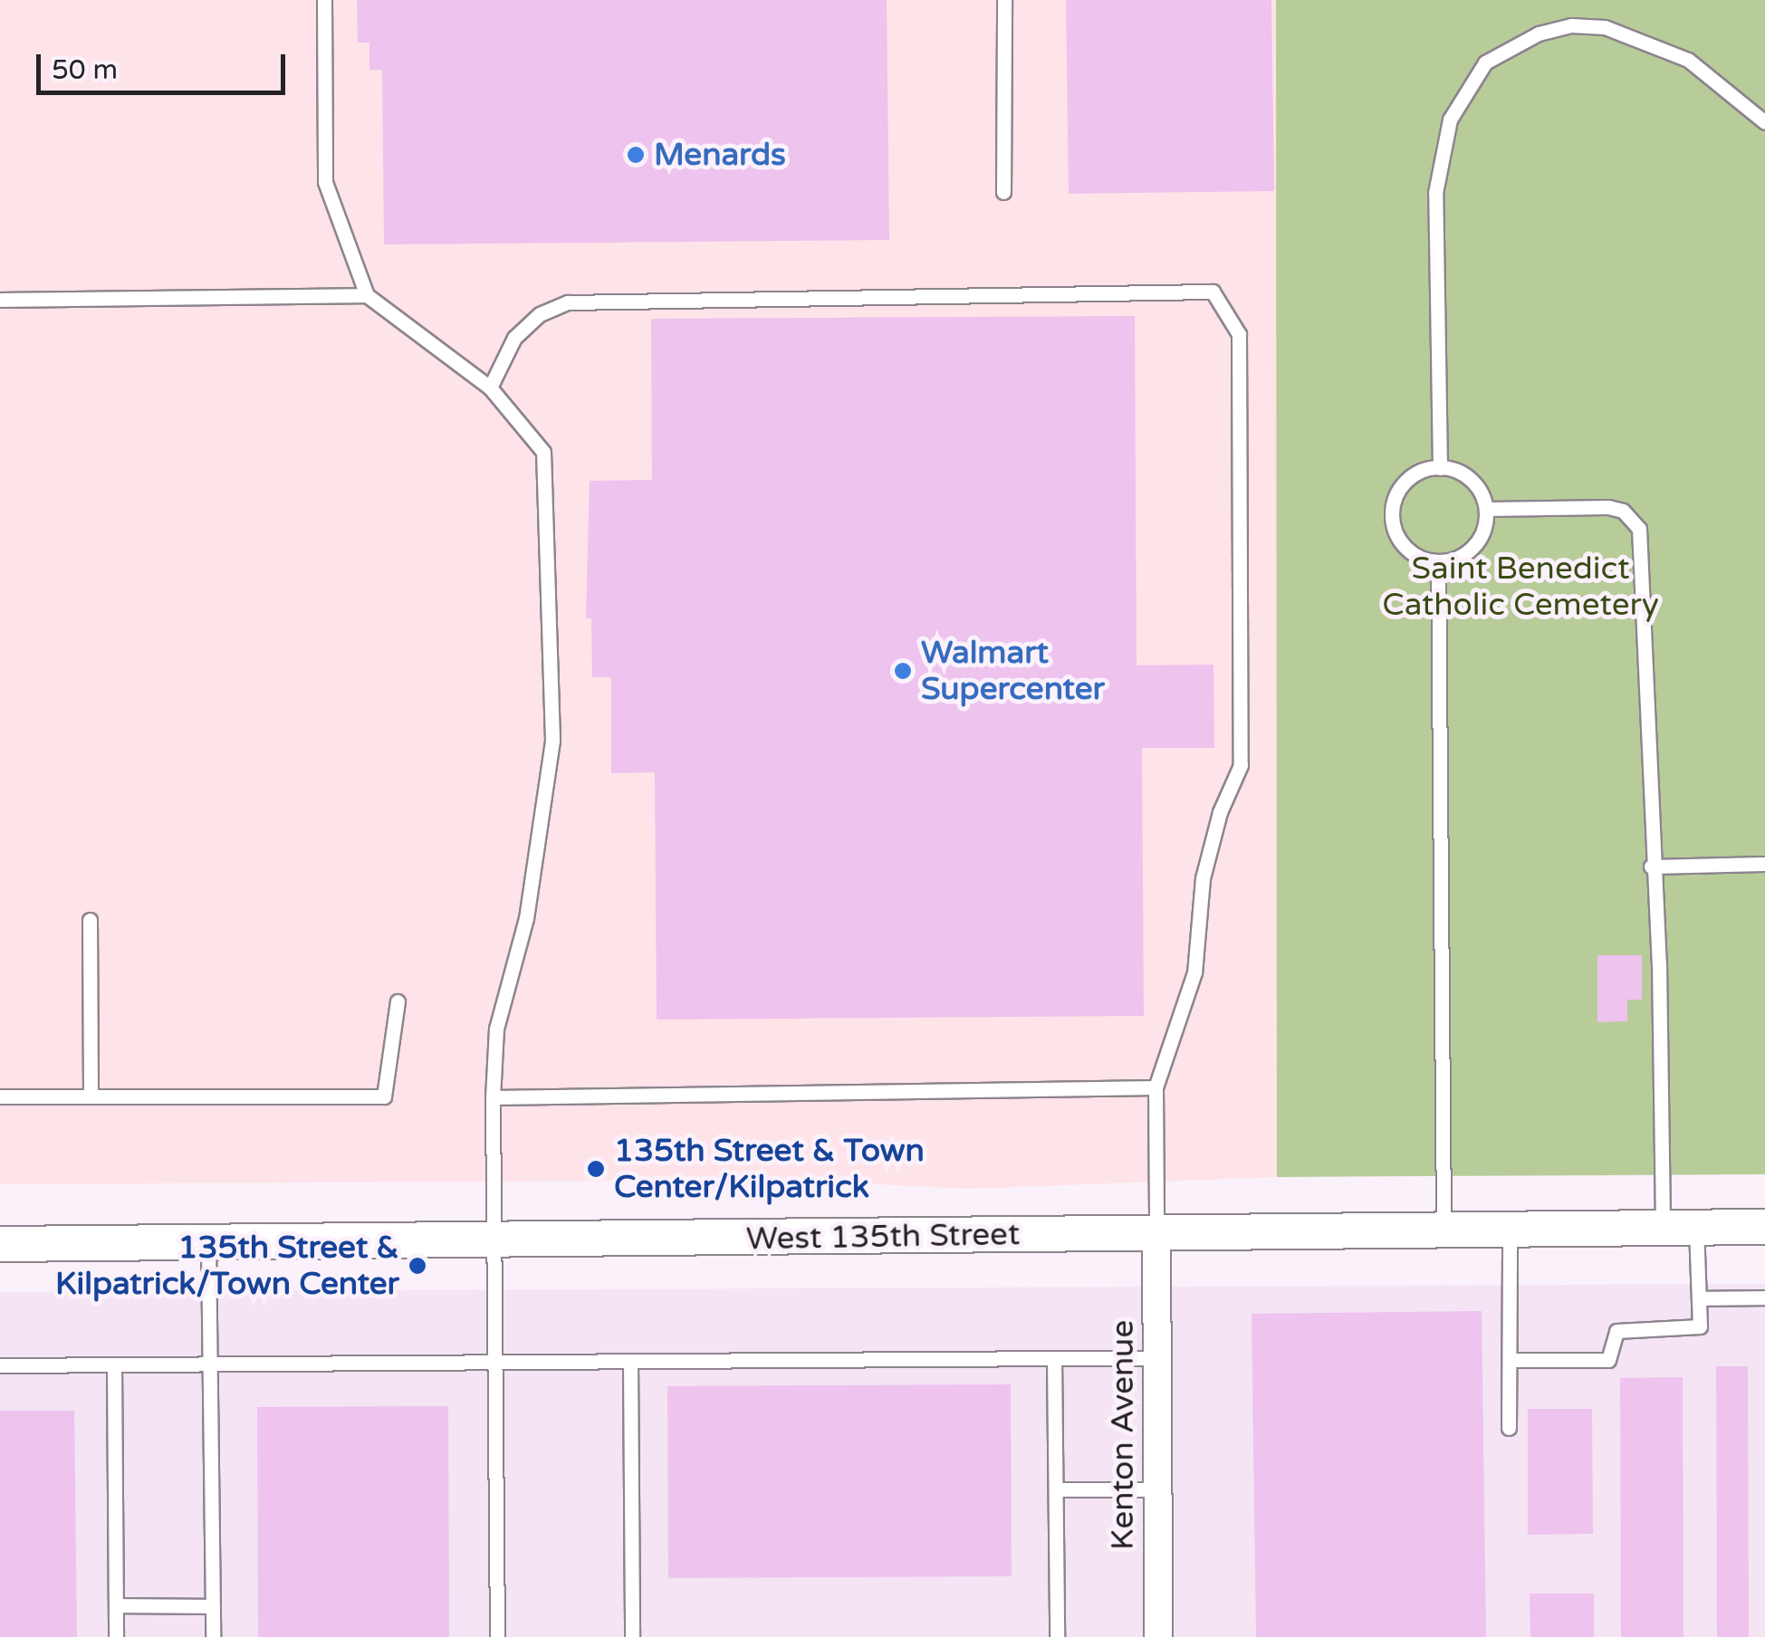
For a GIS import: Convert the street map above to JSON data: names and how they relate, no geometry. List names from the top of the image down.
{
  "streets": {
    "street": ["West 135th Street", "Kenton Avenue"]
  },
  "crossings": [
    ["West 135th Street", "Kenton Avenue"]
  ],
  "parks": ["Saint Benedict Catholic Cemetery"],
  "places": [
    "Menards",
    "Walmart Supercenter",
    "135th Street & Town Center/Kilpatrick",
    "135th Street & Kilpatrick/Town Center"
  ],
  "scale_bar": "50 m"
}
